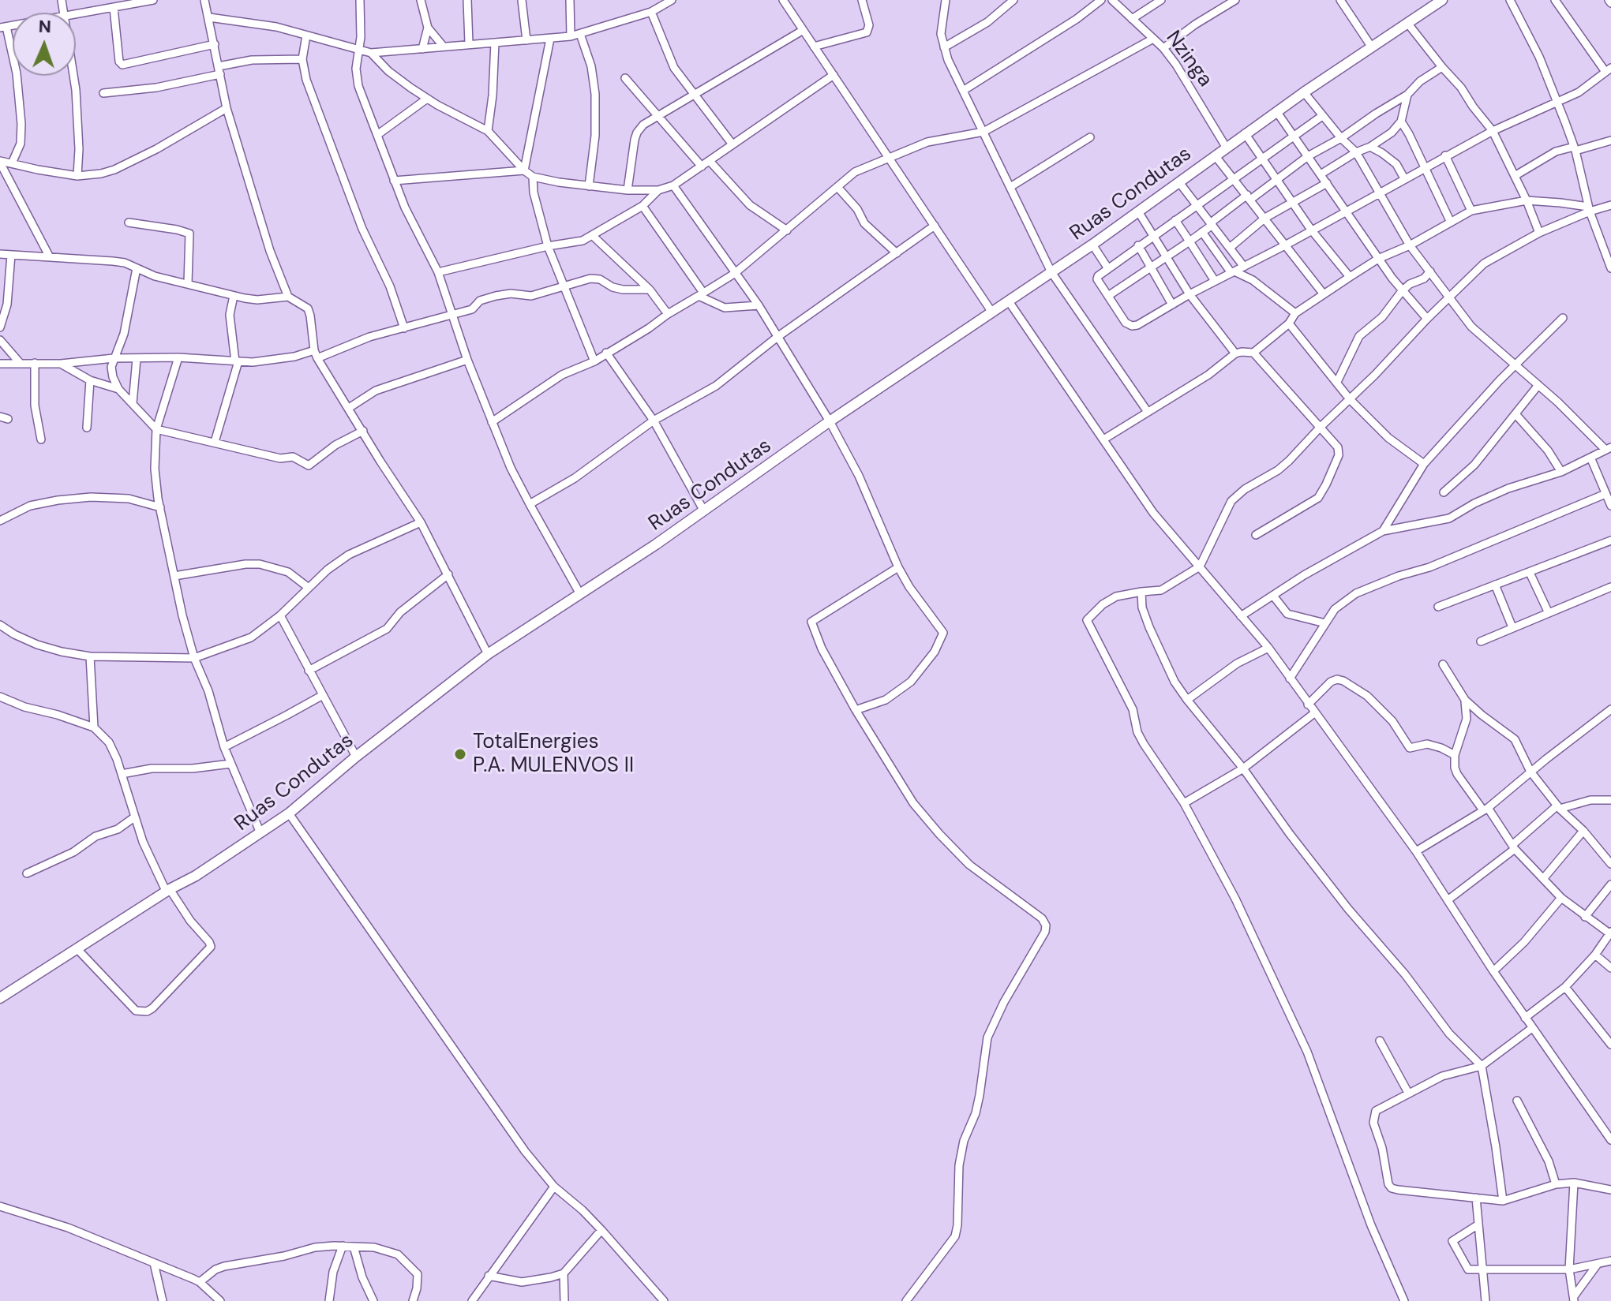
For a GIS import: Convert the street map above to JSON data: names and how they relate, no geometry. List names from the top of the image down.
{
  "streets": {
    "street": ["Nzinga", "Ruas Condutas"]
  },
  "crossings": [
    ["Nzinga", "Ruas Condutas"]
  ],
  "places": ["TotalEnergies P.A. MULENVOS II"],
  "north": "top"
}
